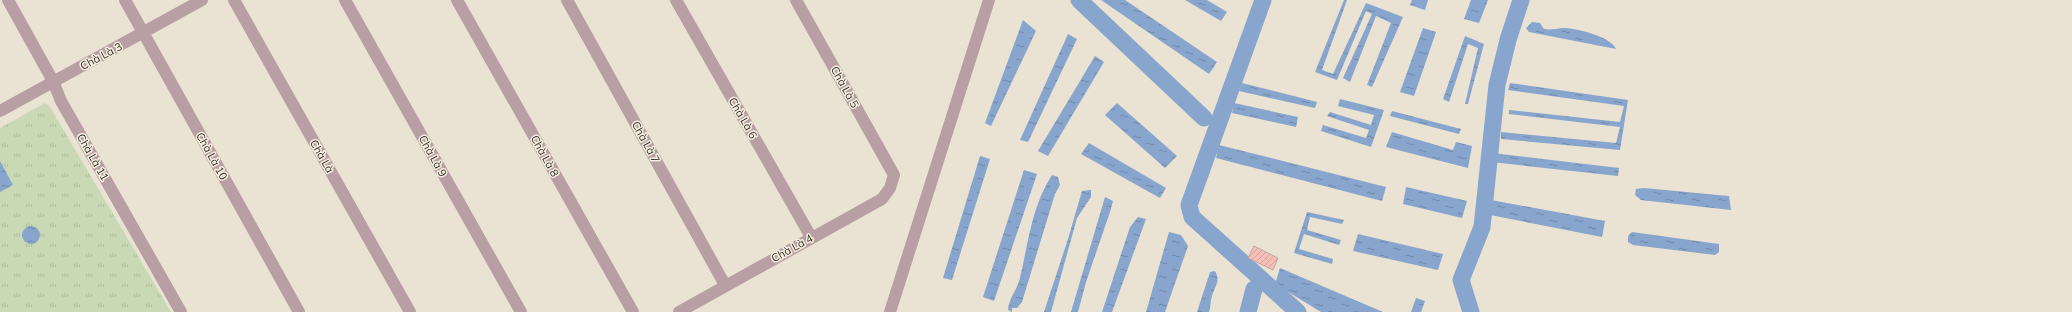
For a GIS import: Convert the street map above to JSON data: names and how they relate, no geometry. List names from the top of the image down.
{
  "streets": {
    "street": [
      "Chà Là 3",
      "Chà Là 5",
      "Chà Là 6",
      "Chà Là 7",
      "Chà Là 10",
      "Chà Là",
      "Chà Là 9",
      "Chà Là 8",
      "Chà Là 11",
      "Chà Là 4"
    ]
  },
  "crossings": [
    ["Chà Là 3", "Chà Là 10"],
    ["Chà Là 3", "Chà Là 11"],
    ["Chà Là 5", "Chà Là 4"],
    ["Chà Là 6", "Chà Là 4"],
    ["Chà Là 7", "Chà Là 4"]
  ]
}
